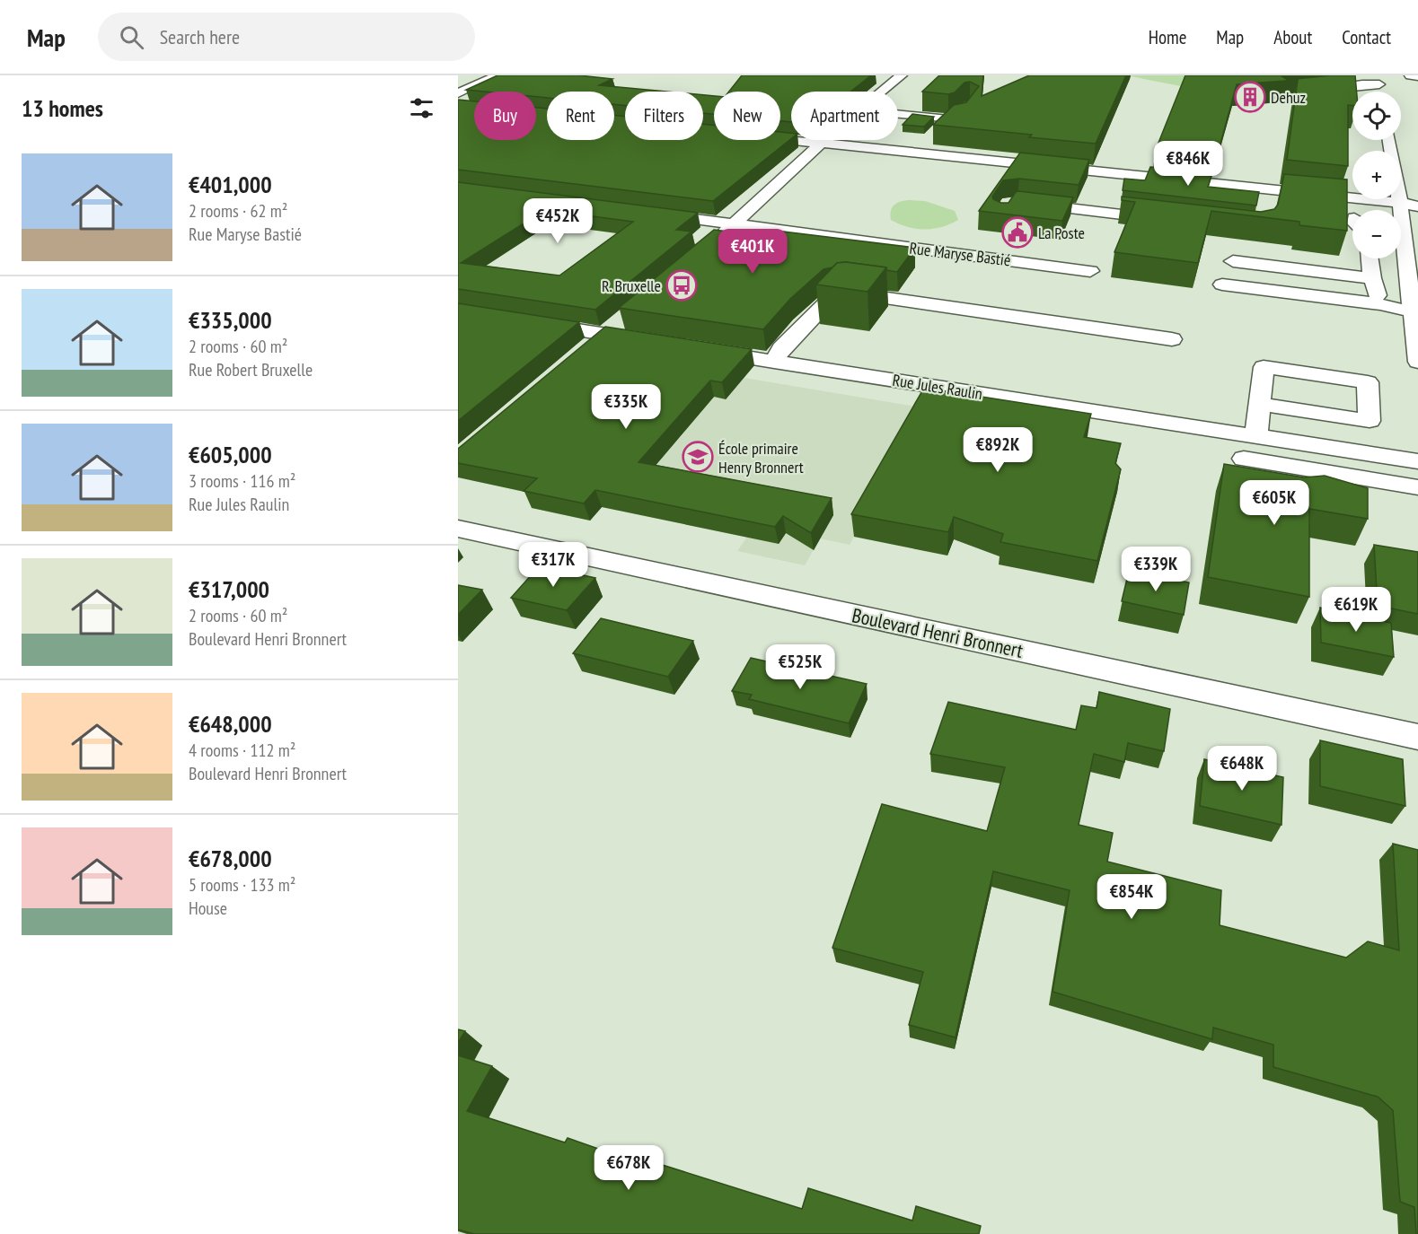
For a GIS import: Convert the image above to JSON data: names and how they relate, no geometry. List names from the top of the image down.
{
  "streets": {
    "street": ["Rue Maryse Bastié", "Rue Jules Raulin", "Boulevard Henri Bronnert"]
  },
  "places": {
    "building": ["Dehuz"],
    "public building": ["La Poste"],
    "bus stop": ["R. Bruxelle"],
    "school or university": ["École primaire Henry Bronnert"]
  },
  "page": {
    "header": "Map",
    "search": "Search here",
    "nav": [
      "Home",
      "Map",
      "About",
      "Contact"
    ],
    "heading": "13 homes",
    "map_buttons": ["+", "−"],
    "chip": [
      "Buy",
      "Rent",
      "Filters",
      "New",
      "Apartment"
    ],
    "list": [
      {
        "name": "€401,000",
        "note": "2 rooms · 62 m² · Rue Maryse Bastié"
      },
      {
        "name": "€335,000",
        "note": "2 rooms · 60 m² · Rue Robert Bruxelle"
      },
      {
        "name": "€605,000",
        "note": "3 rooms · 116 m² · Rue Jules Raulin"
      },
      {
        "name": "€317,000",
        "note": "2 rooms · 60 m² · Boulevard Henri Bronnert"
      },
      {
        "name": "€648,000",
        "note": "4 rooms · 112 m² · Boulevard Henri Bronnert"
      },
      {
        "name": "€678,000",
        "note": "5 rooms · 133 m² · House"
      }
    ],
    "price": [
      "€846K",
      "€452K",
      "€401K",
      "€335K",
      "€892K",
      "€605K",
      "€317K",
      "€339K",
      "€619K",
      "€525K",
      "€648K",
      "€854K",
      "€678K"
    ]
  }
}
